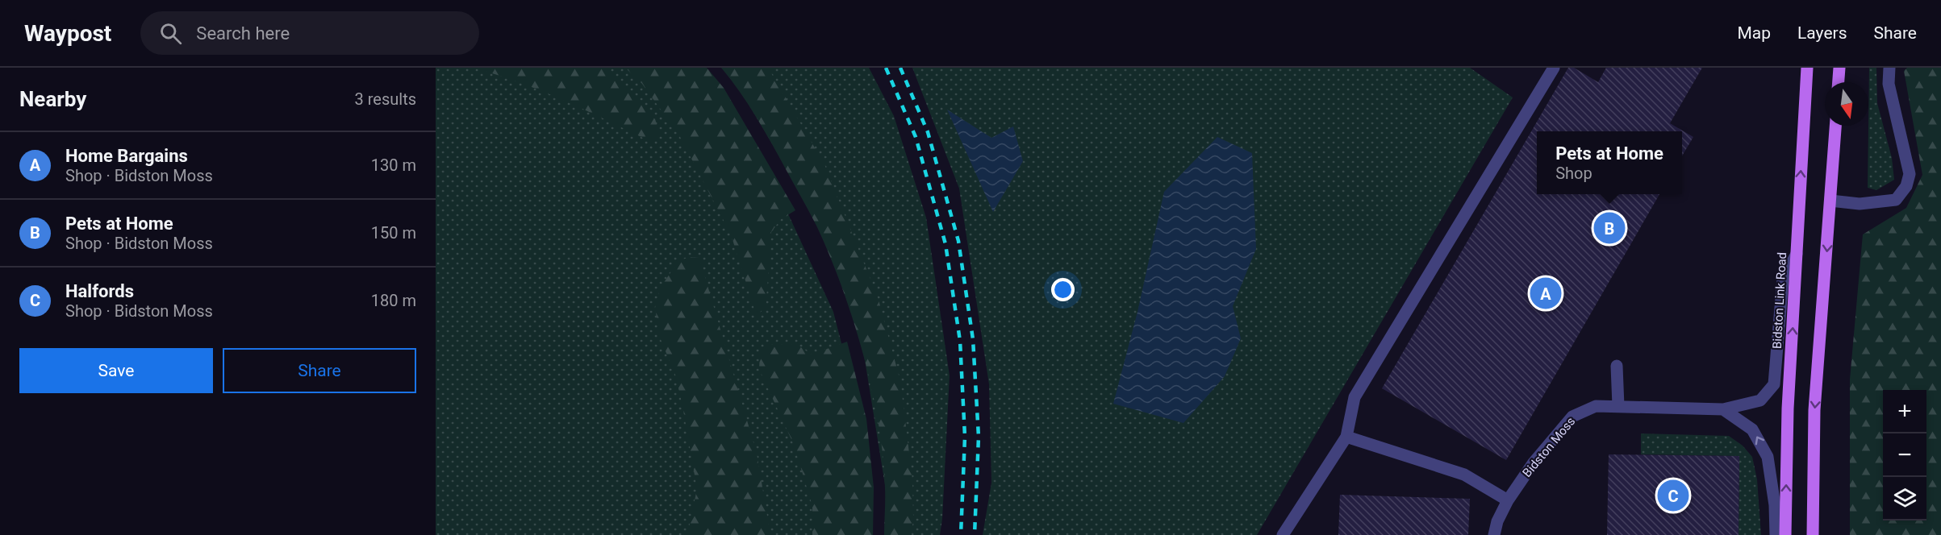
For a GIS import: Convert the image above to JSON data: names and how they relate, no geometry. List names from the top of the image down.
{
  "streets": {
    "main road": ["Bidston Link Road"],
    "street": ["Bidston Moss"]
  },
  "crossings": [
    ["Bidston Link Road", "Bidston Moss"]
  ],
  "north": "bottom",
  "page": {
    "header": "Waypost",
    "search": "Search here",
    "nav": ["Map", "Layers", "Share"],
    "heading": ["Nearby", "3 results"],
    "list": [
      {
        "mark": "A",
        "name": "Home Bargains",
        "note": "Shop · Bidston Moss",
        "value": "130 m"
      },
      {
        "mark": "B",
        "name": "Pets at Home",
        "note": "Shop · Bidston Moss",
        "value": "150 m"
      },
      {
        "mark": "C",
        "name": "Halfords",
        "note": "Shop · Bidston Moss",
        "value": "180 m"
      }
    ],
    "popup": ["Pets at Home", "Shop"],
    "pins": ["B", "A", "C"],
    "buttons": ["Save", "Share"],
    "map_buttons": ["+", "−"]
  }
}
